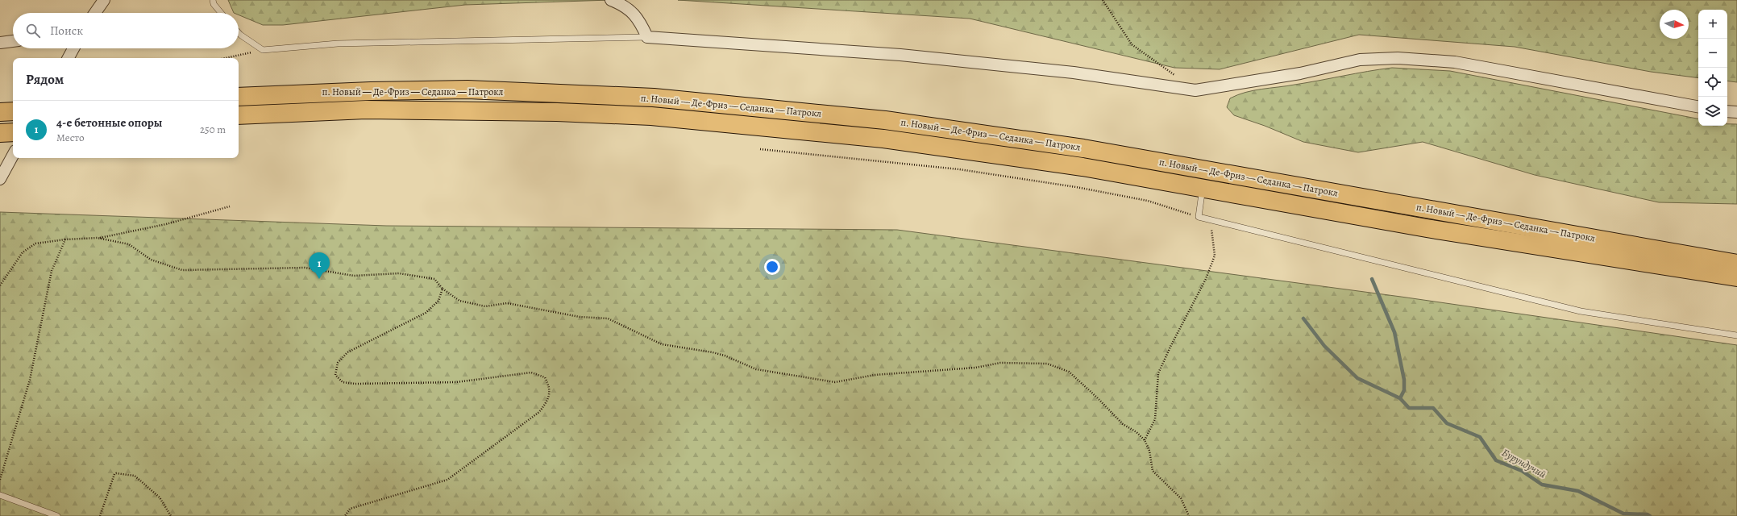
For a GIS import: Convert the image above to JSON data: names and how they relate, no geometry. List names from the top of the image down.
{
  "streets": {
    "highway": ["п. Новый — Де-Фриз — Седанка — Патрокл"]
  },
  "water": ["Бурундучий"],
  "north": "right",
  "page": {
    "map_buttons": ["+", "−"],
    "search": "Поиск",
    "heading": "Рядом",
    "list": [
      {
        "mark": "1",
        "name": "4-е бетонные опоры",
        "note": "Место",
        "value": "250 m"
      }
    ],
    "pins": "1"
  }
}
